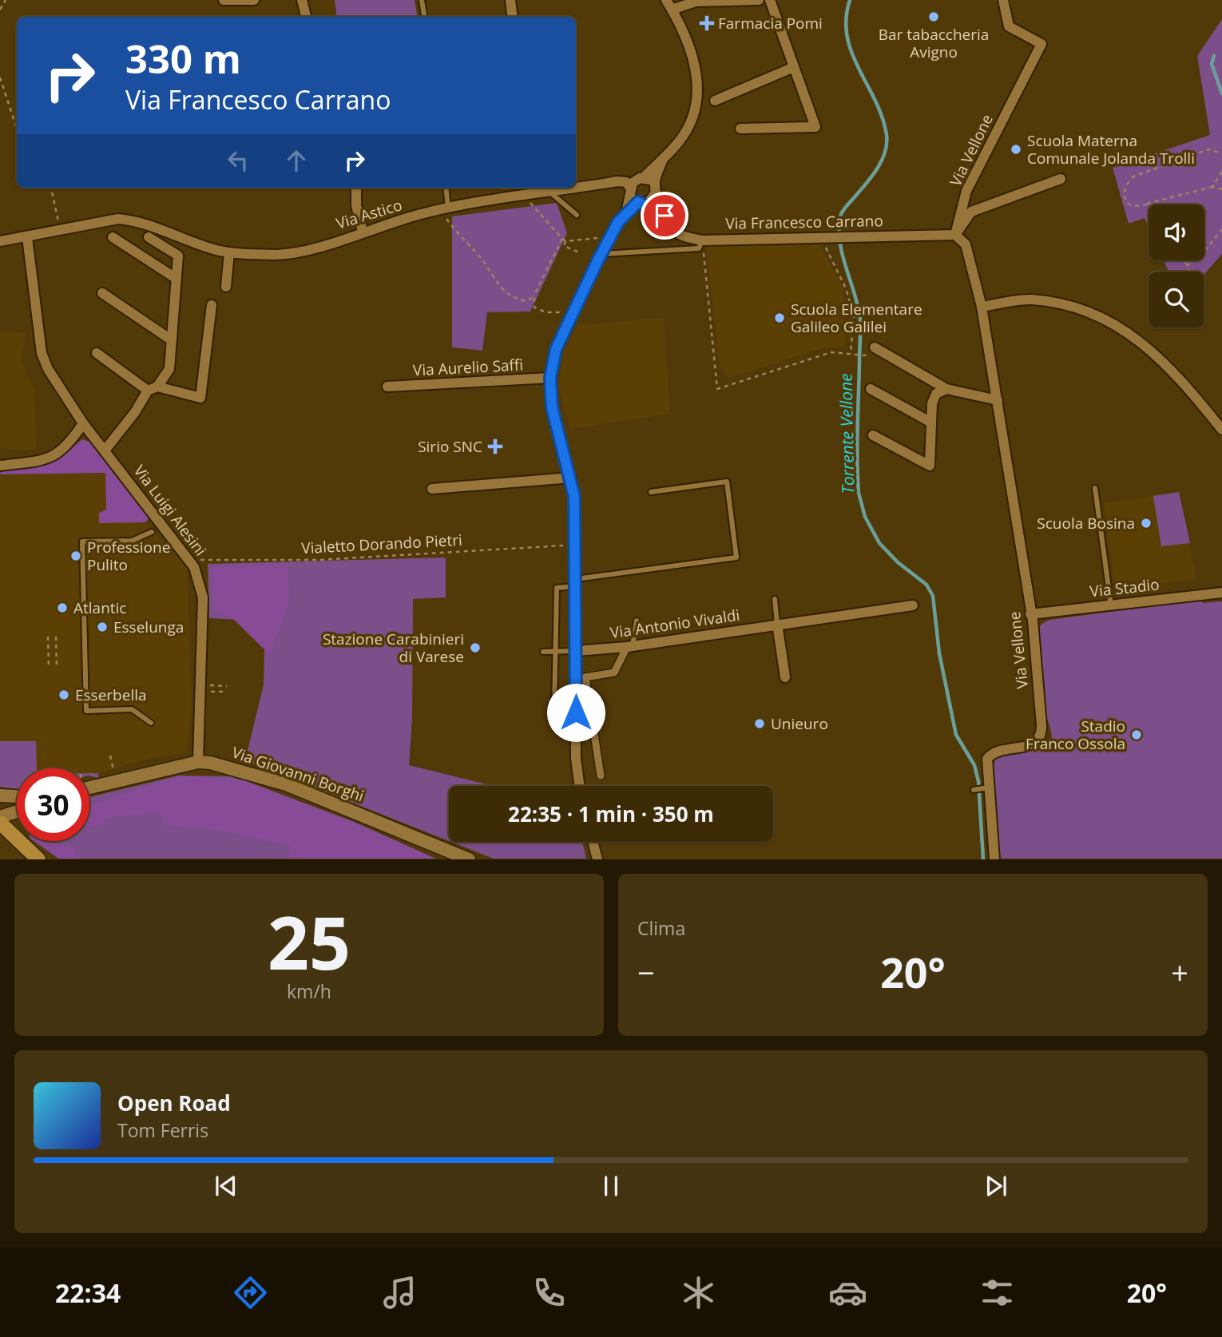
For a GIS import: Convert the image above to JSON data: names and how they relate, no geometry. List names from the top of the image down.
{
  "streets": {
    "main road": ["Via Giovanni Borghi"],
    "street": [
      "Via Vellone",
      "Via Astico",
      "Via Francesco Carrano",
      "Via Aurelio Saffi",
      "Via Luigi Alesini",
      "Via Stadio",
      "Via Antonio Vivaldi"
    ],
    "path": ["Vialetto Dorando Pietri"]
  },
  "crossings": [
    ["Via Vellone", "Via Francesco Carrano"],
    ["Via Vellone", "Via Stadio"],
    ["Via Astico", "Via Luigi Alesini"],
    ["Via Luigi Alesini", "Vialetto Dorando Pietri"],
    ["Via Luigi Alesini", "Via Giovanni Borghi"]
  ],
  "water": ["Torrente Vellone"],
  "places": {
    "other": [
      "Bar tabaccheria Avigno",
      "Scuola Materna Comunale Jolanda Trolli",
      "Scuola Elementare Galileo Galilei",
      "Scuola Bosina",
      "Professione Pulito",
      "Atlantic",
      "Esselunga",
      "Stazione Carabinieri di Varese",
      "Esserbella",
      "Unieuro",
      "Stadio Franco Ossola"
    ],
    "health": ["Farmacia Pomi", "Sirio SNC"]
  },
  "page": {
    "turn": ["330 m", "Via Francesco Carrano"],
    "limit": "30",
    "trip": "22:35 · 1 min · 350 m",
    "tile": [
      ["25", "km/h"],
      "Clima"
    ],
    "heat": ["−", "20°", "+"],
    "song": ["Open Road", "Tom Ferris"],
    "tabs": ["22:34", "20°"]
  }
}
